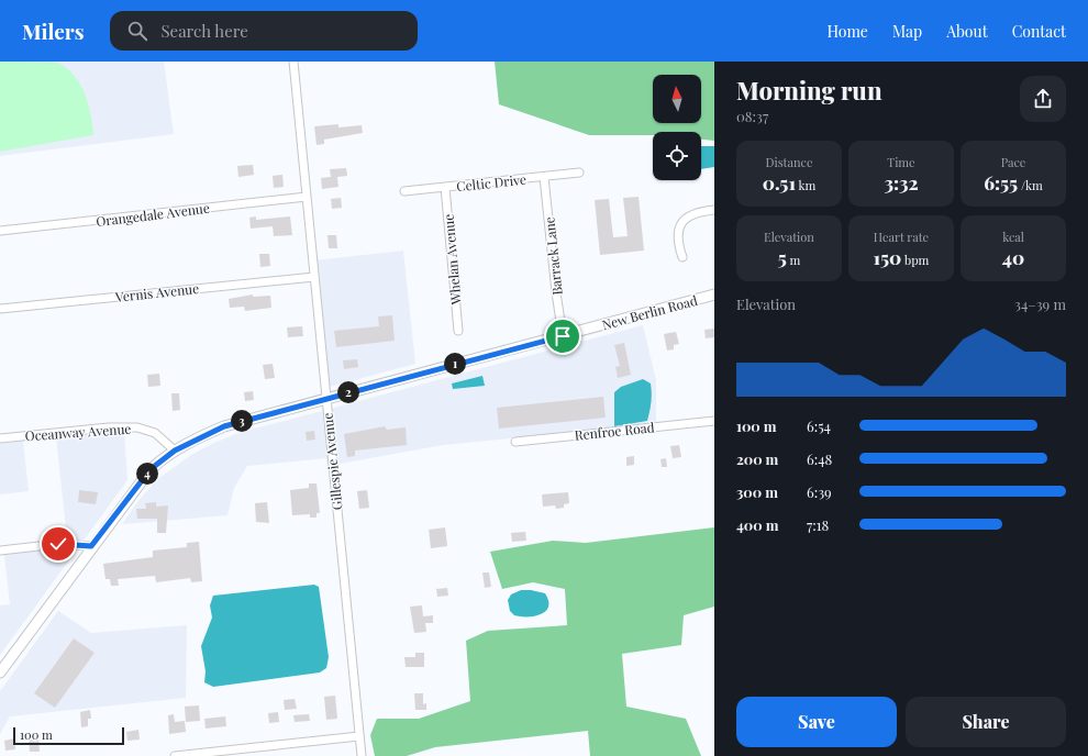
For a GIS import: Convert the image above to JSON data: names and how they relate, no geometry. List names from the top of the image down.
{
  "streets": {
    "street": [
      "Celtic Drive",
      "Orangedale Avenue",
      "Barrack Lane",
      "Whelan Avenue",
      "Vernis Avenue",
      "New Berlin Road",
      "Renfroe Road",
      "Oceanway Avenue",
      "Gillespie Avenue"
    ]
  },
  "crossings": [
    ["Celtic Drive", "Barrack Lane"],
    ["Celtic Drive", "Whelan Avenue"],
    ["Orangedale Avenue", "Gillespie Avenue"],
    ["Barrack Lane", "New Berlin Road"],
    ["Vernis Avenue", "Gillespie Avenue"],
    ["New Berlin Road", "Oceanway Avenue"],
    ["New Berlin Road", "Gillespie Avenue"]
  ],
  "scale_bar": "100 m",
  "north": "top",
  "page": {
    "header": "Milers",
    "search": "Search here",
    "nav": [
      "Home",
      "Map",
      "About",
      "Contact"
    ],
    "heading": ["Morning run", "08:37"],
    "stats": [
      ["Distance", "0.51 km"],
      ["Time", "3:32"],
      ["Pace", "6:55 /km"],
      ["Elevation", "5 m"],
      ["Heart rate", "150 bpm"],
      ["kcal", "40"]
    ],
    "chart": ["Elevation", "34–39 m"],
    "pins": [
      "1",
      "2",
      "3",
      "4"
    ],
    "list": [
      {
        "name": "100 m",
        "note": "6:54"
      },
      {
        "name": "200 m",
        "note": "6:48"
      },
      {
        "name": "300 m",
        "note": "6:39"
      },
      {
        "name": "400 m",
        "note": "7:18"
      }
    ],
    "buttons": ["Save", "Share"],
    "scale": "100 m"
  }
}
